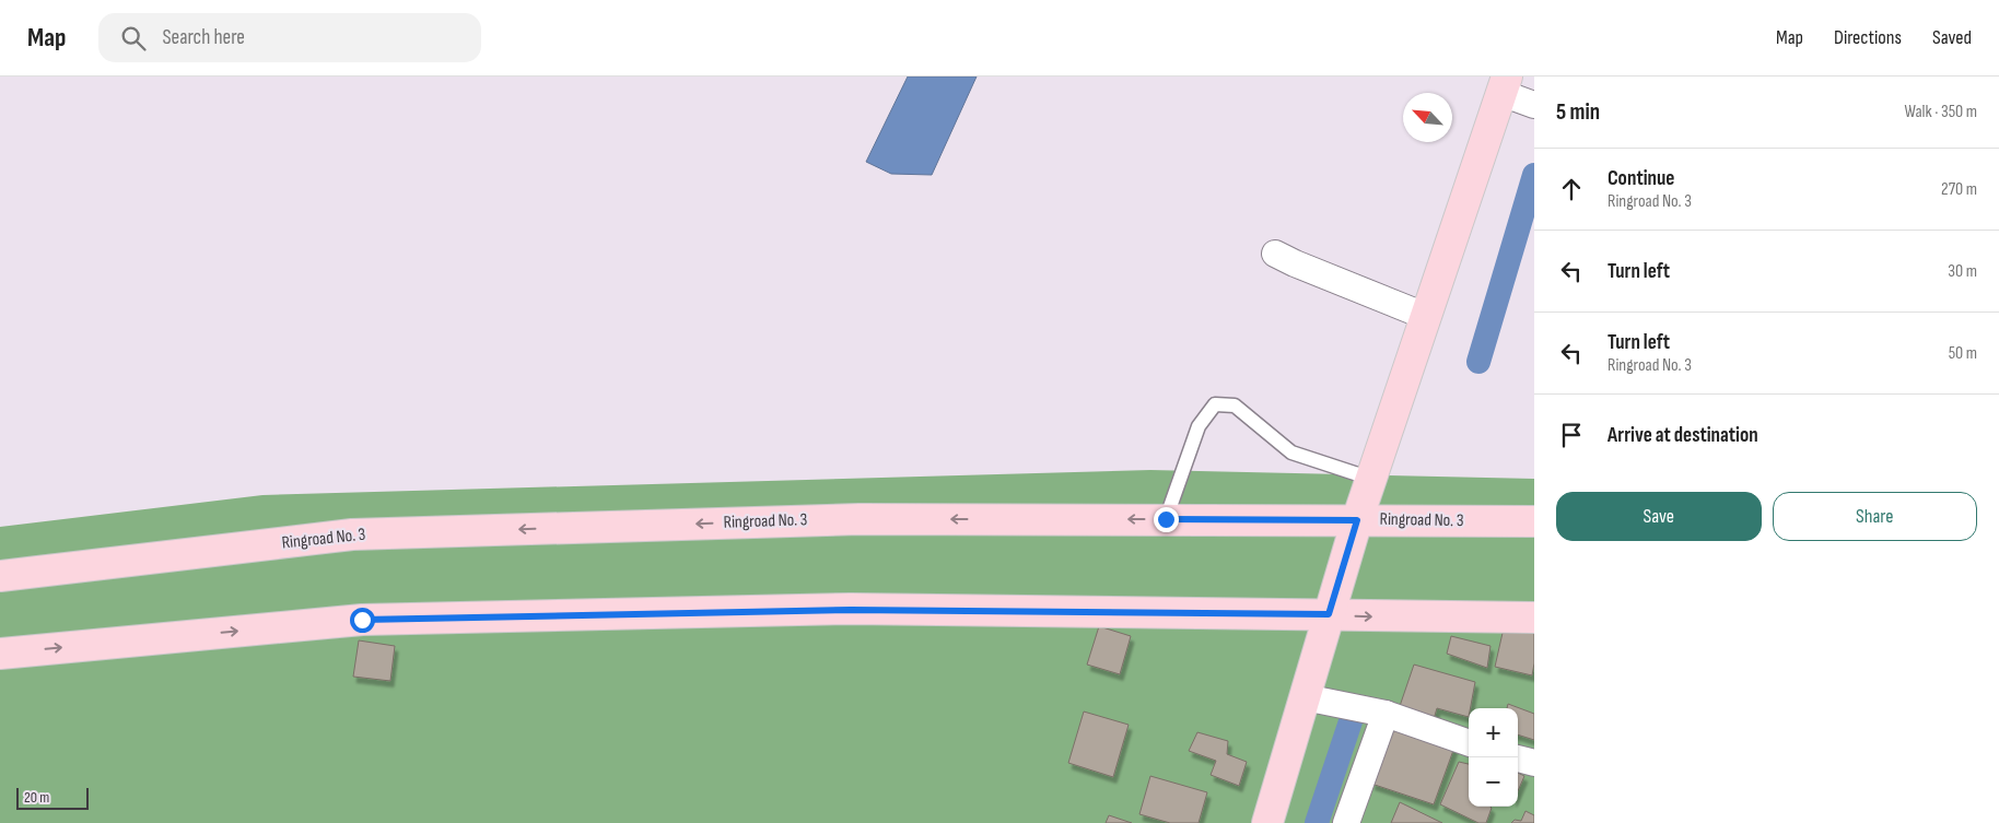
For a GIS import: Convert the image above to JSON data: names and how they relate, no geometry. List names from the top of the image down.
{
  "streets": {
    "main road": ["Ringroad No. 3"]
  },
  "scale_bar": "20 m",
  "north": "top left",
  "page": {
    "header": "Map",
    "search": "Search here",
    "nav": ["Map", "Directions", "Saved"],
    "heading": ["5 min", "Walk · 350 m"],
    "list": [
      ["Continue", "Ringroad No. 3", "270 m"],
      ["Turn left", "30 m"],
      ["Turn left", "Ringroad No. 3", "50 m"],
      "Arrive at destination"
    ],
    "buttons": ["Save", "Share"],
    "map_buttons": ["+", "−"],
    "scale": "20 m"
  }
}
